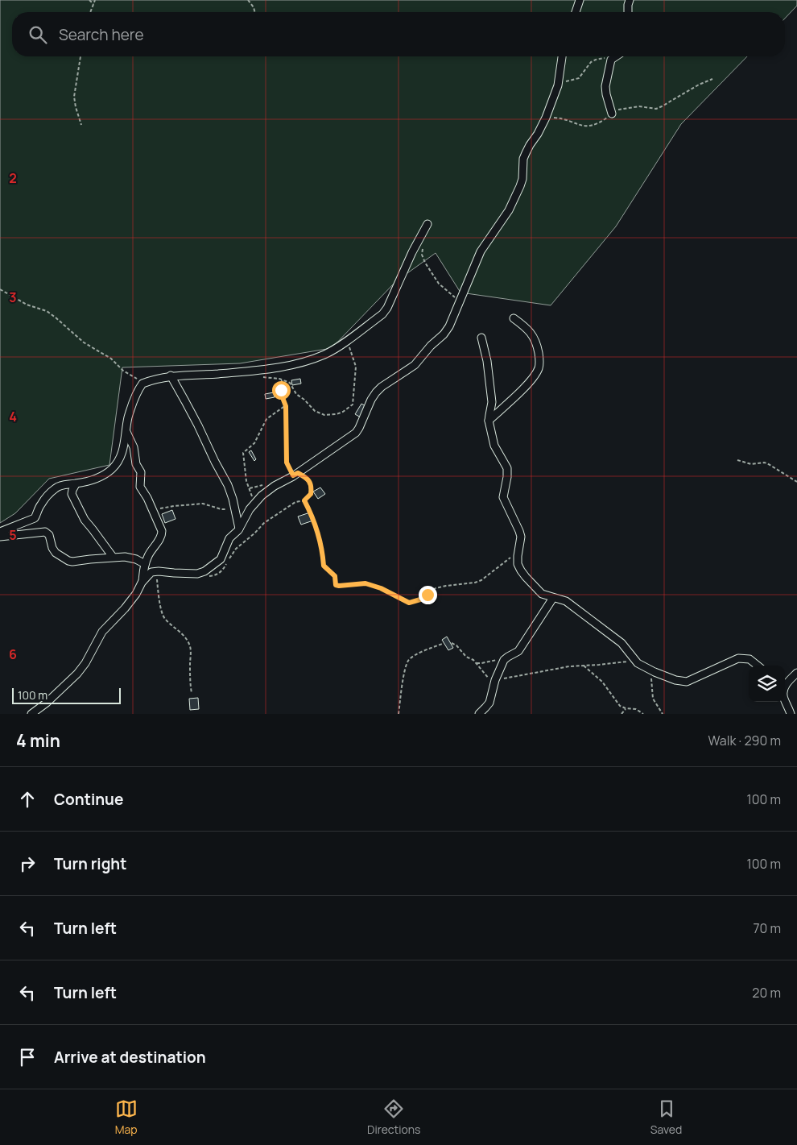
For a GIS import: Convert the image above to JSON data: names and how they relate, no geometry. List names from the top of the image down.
{
  "scale_bar": "100 m",
  "page": {
    "search": "Search here",
    "scale": "100 m",
    "heading": ["4 min", "Walk · 290 m"],
    "list": [
      ["Continue", "100 m"],
      ["Turn right", "100 m"],
      ["Turn left", "70 m"],
      ["Turn left", "20 m"],
      "Arrive at destination"
    ],
    "nav": ["Map", "Directions", "Saved"]
  },
  "grid": {
    "rows": [
      "2",
      "3",
      "4",
      "5",
      "6"
    ]
  }
}
